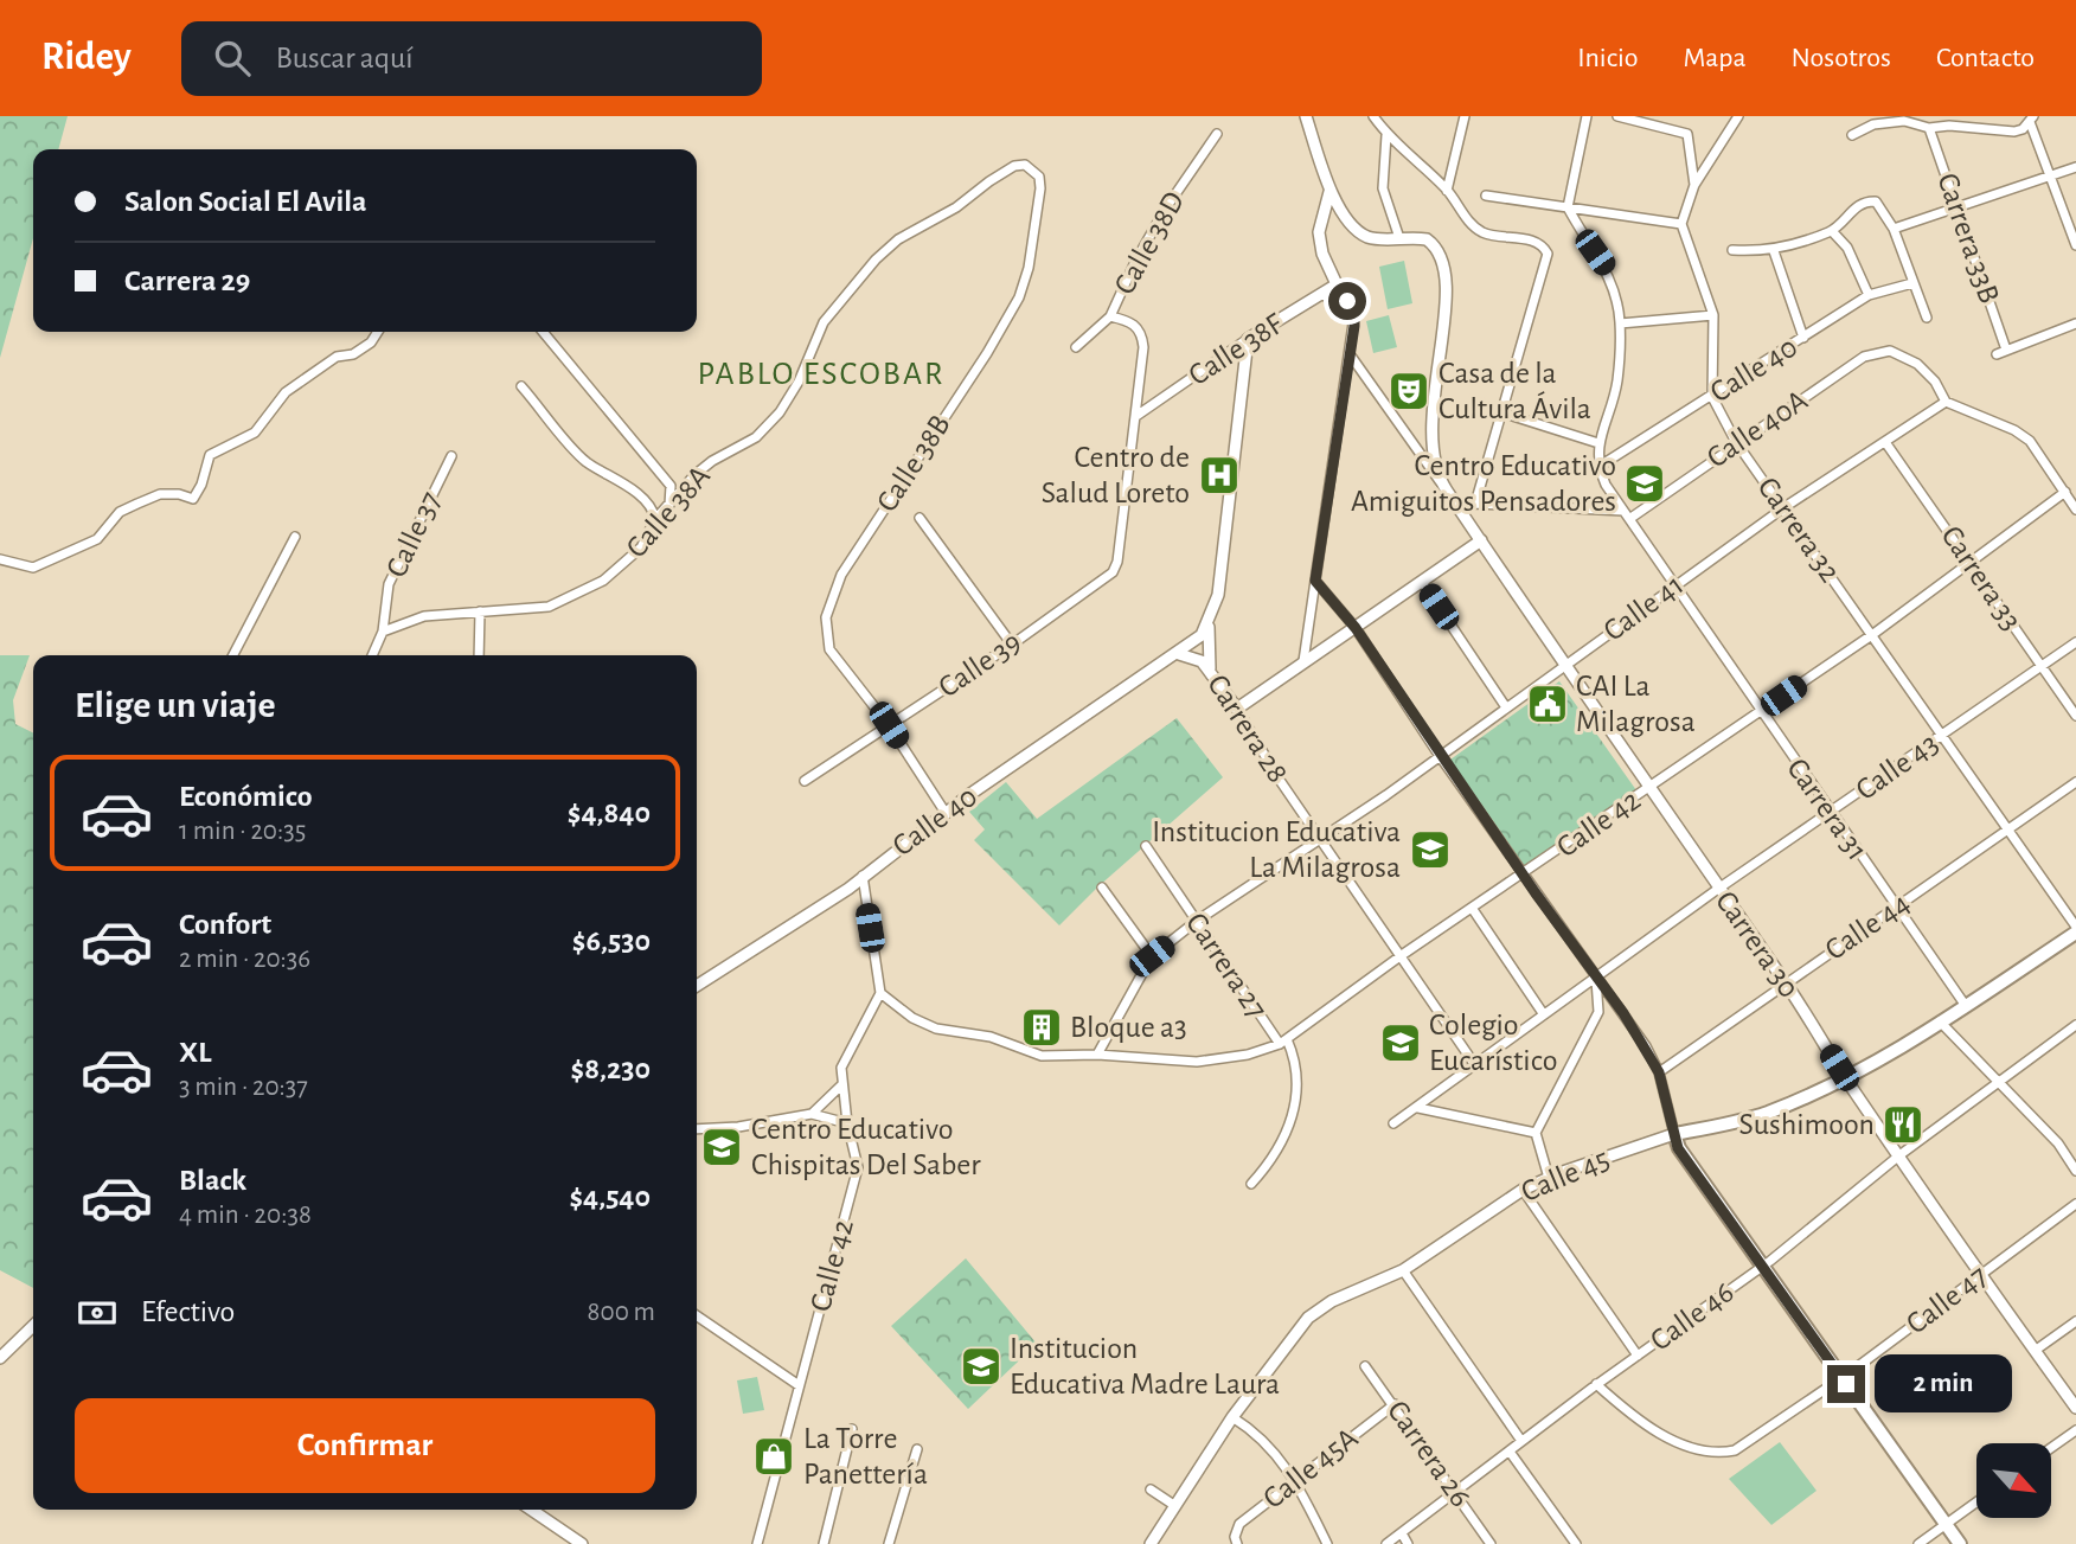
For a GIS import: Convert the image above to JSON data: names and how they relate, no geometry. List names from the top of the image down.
{
  "streets": {
    "main road": ["Calle 45"],
    "street": [
      "Carrera 33B",
      "Calle 38D",
      "Calle 38F",
      "Calle 40",
      "Calle 40A",
      "Calle 38B",
      "Calle 38A",
      "Carrera 32",
      "Calle 37",
      "Carrera 33",
      "Calle 41",
      "Calle 39",
      "Carrera 28",
      "Calle 43",
      "Carrera 31",
      "Calle 42",
      "Calle 44",
      "Carrera 30",
      "Carrera 27",
      "Calle 47",
      "Calle 46",
      "Carrera 26",
      "Calle 45A"
    ]
  },
  "crossings": [
    ["Calle 38F", "Calle 39"],
    ["Calle 40", "Carrera 32"],
    ["Calle 40", "Carrera 28"],
    ["Calle 40", "Carrera 31"],
    ["Calle 40A", "Carrera 32"],
    ["Calle 40A", "Calle 41"],
    ["Calle 40A", "Carrera 31"],
    ["Calle 38B", "Calle 38A"],
    ["Calle 38B", "Calle 39"],
    ["Calle 38A", "Calle 37"],
    ["Carrera 32", "Calle 41"],
    ["Carrera 32", "Calle 43"],
    ["Carrera 32", "Calle 42"],
    ["Carrera 32", "Calle 44"],
    ["Carrera 33", "Calle 41"],
    ["Carrera 33", "Calle 43"],
    ["Carrera 33", "Calle 42"],
    ["Calle 41", "Carrera 28"],
    ["Calle 41", "Carrera 31"],
    ["Calle 41", "Calle 42"],
    ["Calle 41", "Carrera 30"],
    ["Calle 41", "Carrera 27"],
    ["Carrera 28", "Calle 43"],
    ["Carrera 28", "Calle 42"],
    ["Calle 43", "Carrera 31"],
    ["Calle 43", "Carrera 30"],
    ["Carrera 31", "Calle 42"],
    ["Carrera 31", "Calle 44"],
    ["Carrera 31", "Calle 45"],
    ["Calle 42", "Carrera 30"],
    ["Calle 42", "Carrera 27"],
    ["Calle 44", "Carrera 30"],
    ["Carrera 30", "Calle 45"],
    ["Carrera 30", "Calle 47"],
    ["Carrera 30", "Calle 46"],
    ["Calle 47", "Calle 46"],
    ["Calle 46", "Carrera 26"],
    ["Carrera 26", "Calle 45A"]
  ],
  "districts": ["PABLO ESCOBAR"],
  "places": {
    "theatre": ["Casa de la Cultura Ávila"],
    "hospital": ["Centro de Salud Loreto"],
    "school or university": [
      "Centro Educativo Amiguitos Pensadores",
      "Institucion Educativa La Milagrosa",
      "Colegio Eucarístico",
      "Centro Educativo Chispitas Del Saber",
      "Institucion Educativa Madre Laura"
    ],
    "public building": ["CAI La Milagrosa"],
    "building": ["Bloque a3"],
    "restaurant": ["Sushimoon"],
    "shop": ["La Torre Panettería"]
  },
  "north": "bottom right",
  "page": {
    "header": "Ridey",
    "search": "Buscar aquí",
    "nav": [
      "Inicio",
      "Mapa",
      "Nosotros",
      "Contacto"
    ],
    "banner": ["Salon Social El Avila", "Carrera 29"],
    "heading": "Elige un viaje",
    "list": [
      {
        "name": "Económico",
        "note": "1 min · 20:35",
        "value": "$4,840"
      },
      {
        "name": "Confort",
        "note": "2 min · 20:36",
        "value": "$6,530"
      },
      {
        "name": "XL",
        "note": "3 min · 20:37",
        "value": "$8,230"
      },
      {
        "name": "Black",
        "note": "4 min · 20:38",
        "value": "$4,540"
      }
    ],
    "pay": ["Efectivo", "800 m"],
    "bubble": "2 min",
    "buttons": "Confirmar"
  }
}
